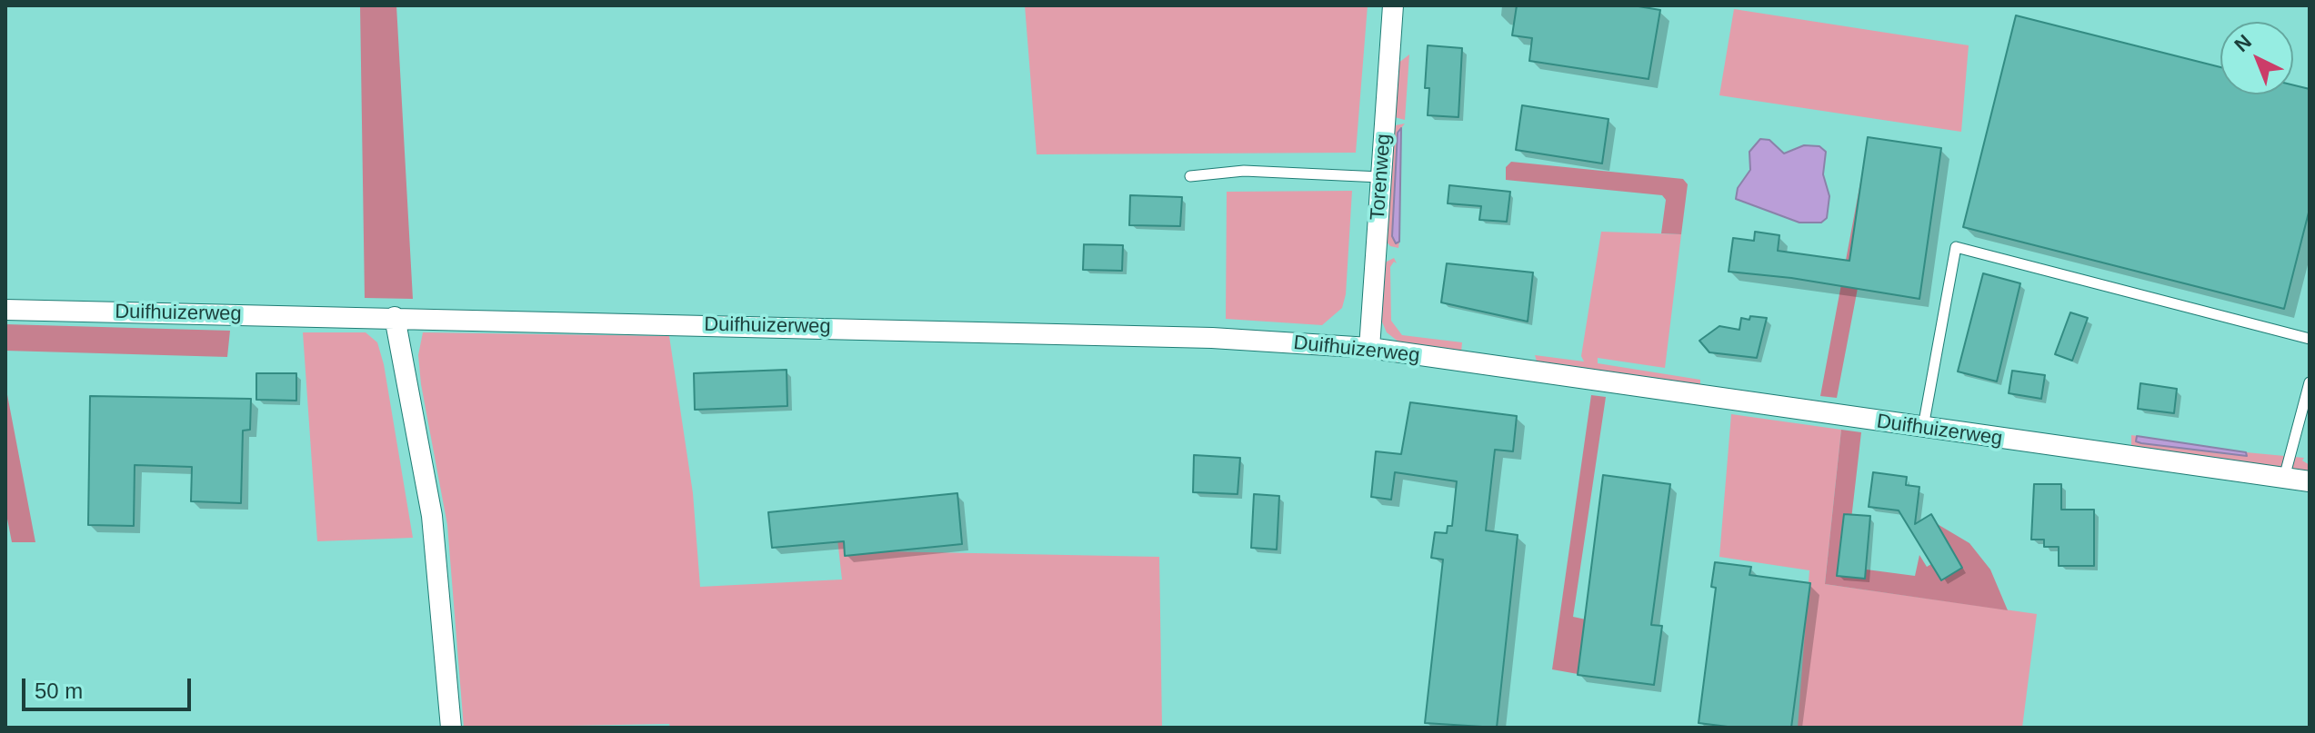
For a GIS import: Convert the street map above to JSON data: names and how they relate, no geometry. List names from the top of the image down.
{
  "streets": {
    "street": ["Torenweg", "Duifhuizerweg"]
  },
  "crossings": [
    ["Torenweg", "Duifhuizerweg"]
  ],
  "scale_bar": "50 m",
  "north": "top left"
}
